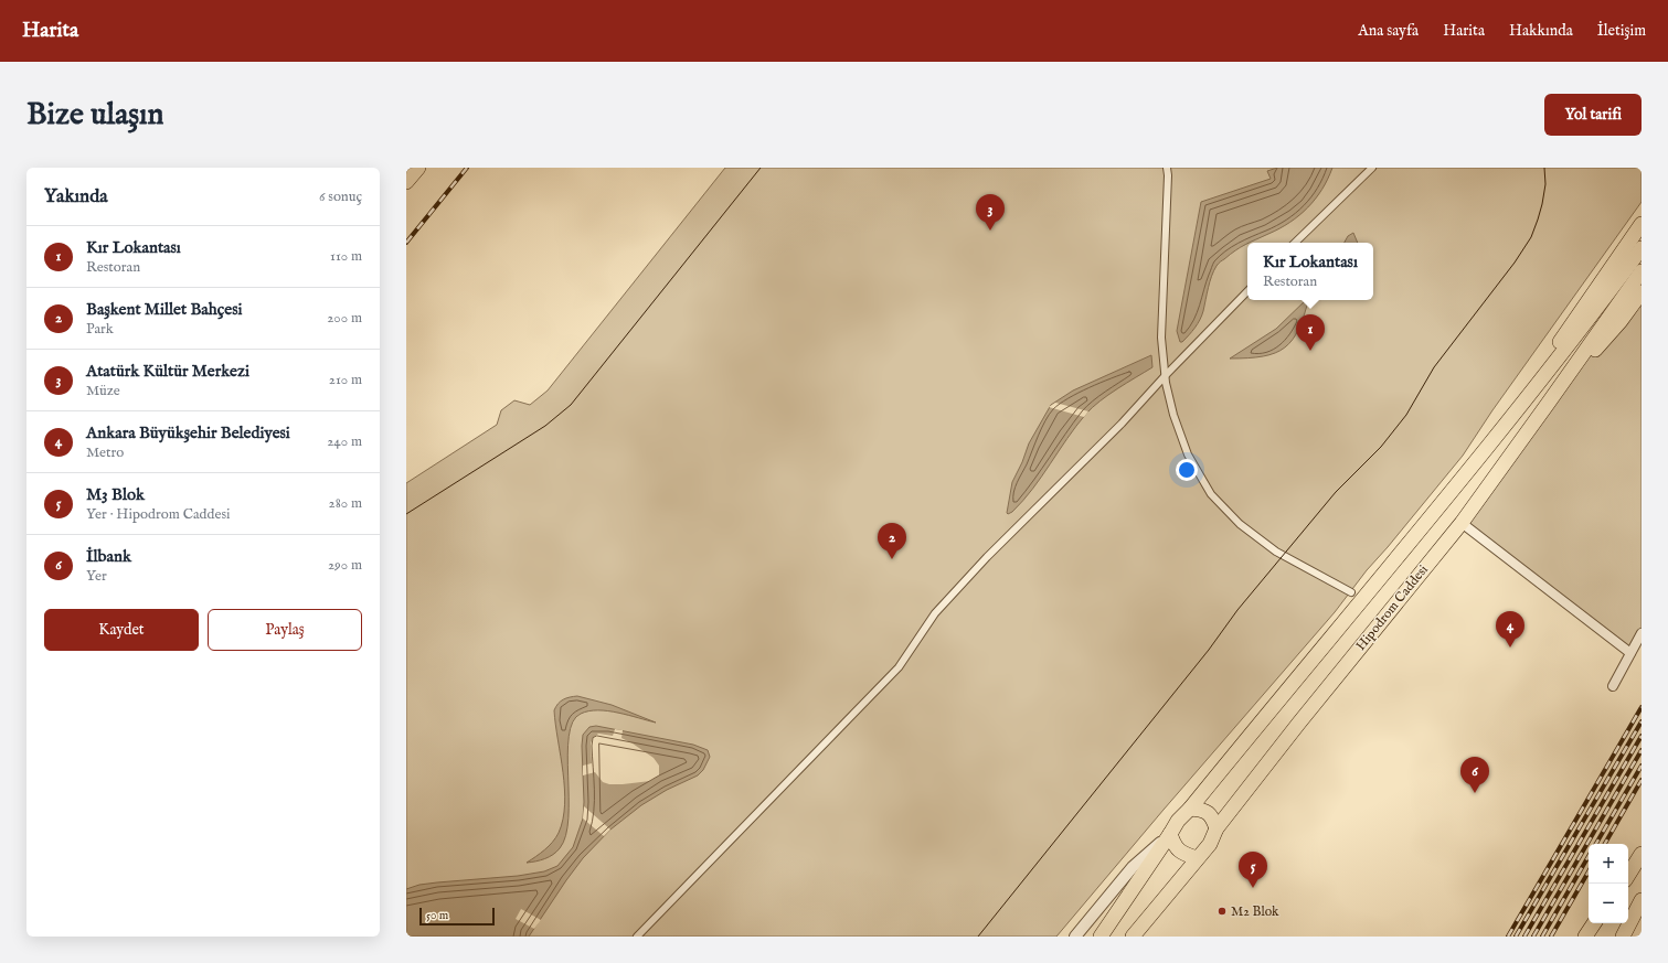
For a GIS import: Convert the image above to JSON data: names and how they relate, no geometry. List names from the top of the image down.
{
  "streets": {
    "main road": ["Hipodrom Caddesi"]
  },
  "places": ["M2 Blok"],
  "scale_bar": "50 m",
  "page": {
    "header": "Harita",
    "nav": [
      "Ana sayfa",
      "Harita",
      "Hakkında",
      "İletişim"
    ],
    "buttons": [
      "Yol tarifi",
      ["Kaydet", "Paylaş"]
    ],
    "title": "Bize ulaşın",
    "heading": ["Yakında", "6 sonuç"],
    "pins": [
      "3",
      "1",
      "2",
      "4",
      "6",
      "5"
    ],
    "list": [
      {
        "mark": "1",
        "name": "Kır Lokantası",
        "note": "Restoran",
        "value": "110 m"
      },
      {
        "mark": "2",
        "name": "Başkent Millet Bahçesi",
        "note": "Park",
        "value": "200 m"
      },
      {
        "mark": "3",
        "name": "Atatürk Kültür Merkezi",
        "note": "Müze",
        "value": "210 m"
      },
      {
        "mark": "4",
        "name": "Ankara Büyükşehir Belediyesi",
        "note": "Metro",
        "value": "240 m"
      },
      {
        "mark": "5",
        "name": "M3 Blok",
        "note": "Yer · Hipodrom Caddesi",
        "value": "280 m"
      },
      {
        "mark": "6",
        "name": "İlbank",
        "note": "Yer",
        "value": "290 m"
      }
    ],
    "popup": ["Kır Lokantası", "Restoran"],
    "map_buttons": ["+", "−"],
    "scale": "50 m"
  }
}
